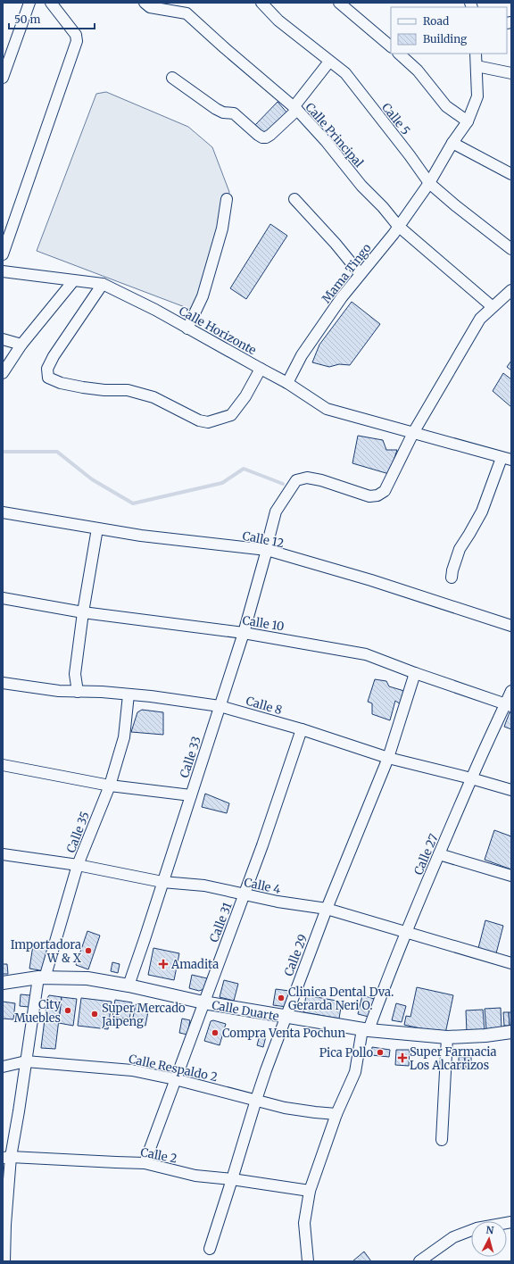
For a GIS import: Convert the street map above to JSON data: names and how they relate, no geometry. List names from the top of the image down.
{
  "streets": {
    "street": [
      "Calle 5",
      "Calle Principal",
      "Mama Tingo",
      "Calle Horizonte",
      "Calle 12",
      "Calle 10",
      "Calle 8",
      "Calle 33",
      "Calle 35",
      "Calle 27",
      "Calle 4",
      "Calle 31",
      "Calle 29",
      "Calle Duarte",
      "Calle Respaldo 2",
      "Calle 2"
    ]
  },
  "crossings": [
    ["Calle 5", "Mama Tingo"],
    ["Calle Principal", "Mama Tingo"],
    ["Mama Tingo", "Calle Horizonte"],
    ["Calle Horizonte", "Calle 33"],
    ["Calle 12", "Calle 33"],
    ["Calle 10", "Calle 33"],
    ["Calle 10", "Calle 27"],
    ["Calle 10", "Calle 29"],
    ["Calle 8", "Calle 33"],
    ["Calle 8", "Calle 35"],
    ["Calle 8", "Calle 27"],
    ["Calle 8", "Calle 31"],
    ["Calle 8", "Calle 29"],
    ["Calle 33", "Calle 4"],
    ["Calle 33", "Calle Duarte"],
    ["Calle 35", "Calle 4"],
    ["Calle 35", "Calle Duarte"],
    ["Calle 35", "Calle Respaldo 2"],
    ["Calle 35", "Calle 2"],
    ["Calle 27", "Calle 4"],
    ["Calle 27", "Calle Duarte"],
    ["Calle 27", "Calle Respaldo 2"],
    ["Calle 27", "Calle 2"],
    ["Calle 4", "Calle 31"],
    ["Calle 4", "Calle 29"],
    ["Calle 31", "Calle Duarte"],
    ["Calle 31", "Calle Respaldo 2"],
    ["Calle 31", "Calle 2"],
    ["Calle 29", "Calle Duarte"],
    ["Calle 29", "Calle Respaldo 2"],
    ["Calle 29", "Calle 2"]
  ],
  "places": {
    "other": [
      "Importadora W & X",
      "Clinica Dental Dva. Gerarda Neri O.",
      "City Muebles",
      "Super Mercado Jaipeng",
      "Compra Venta Pochun",
      "Pica Pollo"
    ],
    "health": ["Amadita", "Super Farmacia Los Alcarrizos"]
  },
  "legend": ["Road", "Building"],
  "scale_bar": "50 m",
  "north": "top"
}
